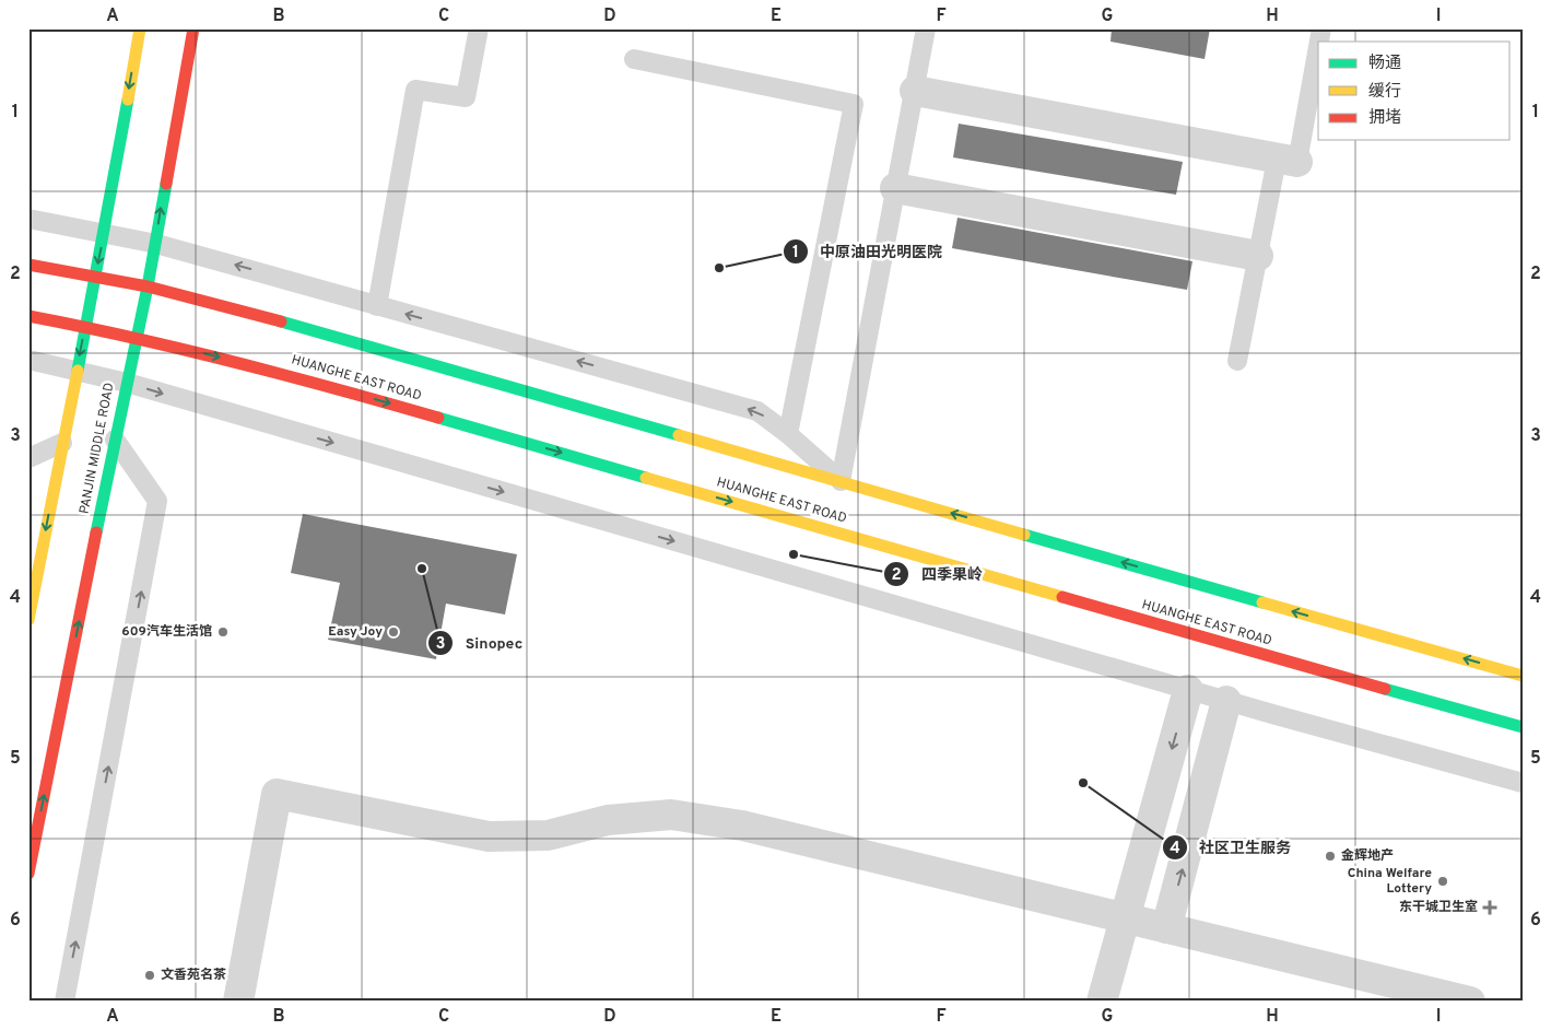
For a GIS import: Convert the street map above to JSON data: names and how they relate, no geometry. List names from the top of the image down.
{
  "streets": {
    "main road": ["HUANGHE EAST ROAD", "PANJIN MIDDLE ROAD"]
  },
  "crossings": [
    ["HUANGHE EAST ROAD", "PANJIN MIDDLE ROAD"]
  ],
  "places": {
    "other": [
      "中原油田光明医院",
      "四季果岭",
      "Sinopec",
      "609汽车生活馆",
      "Easy Joy",
      "社区卫生服务",
      "金辉地产",
      "China Welfare Lottery",
      "文香苑名茶"
    ],
    "health": ["东干城卫生室"]
  },
  "legend": ["畅通", "缓行", "拥堵"],
  "grid": {
    "columns": [
      "A",
      "B",
      "C",
      "D",
      "E",
      "F",
      "G",
      "H",
      "I"
    ],
    "rows": [
      "1",
      "2",
      "3",
      "4",
      "5",
      "6"
    ]
  }
}
